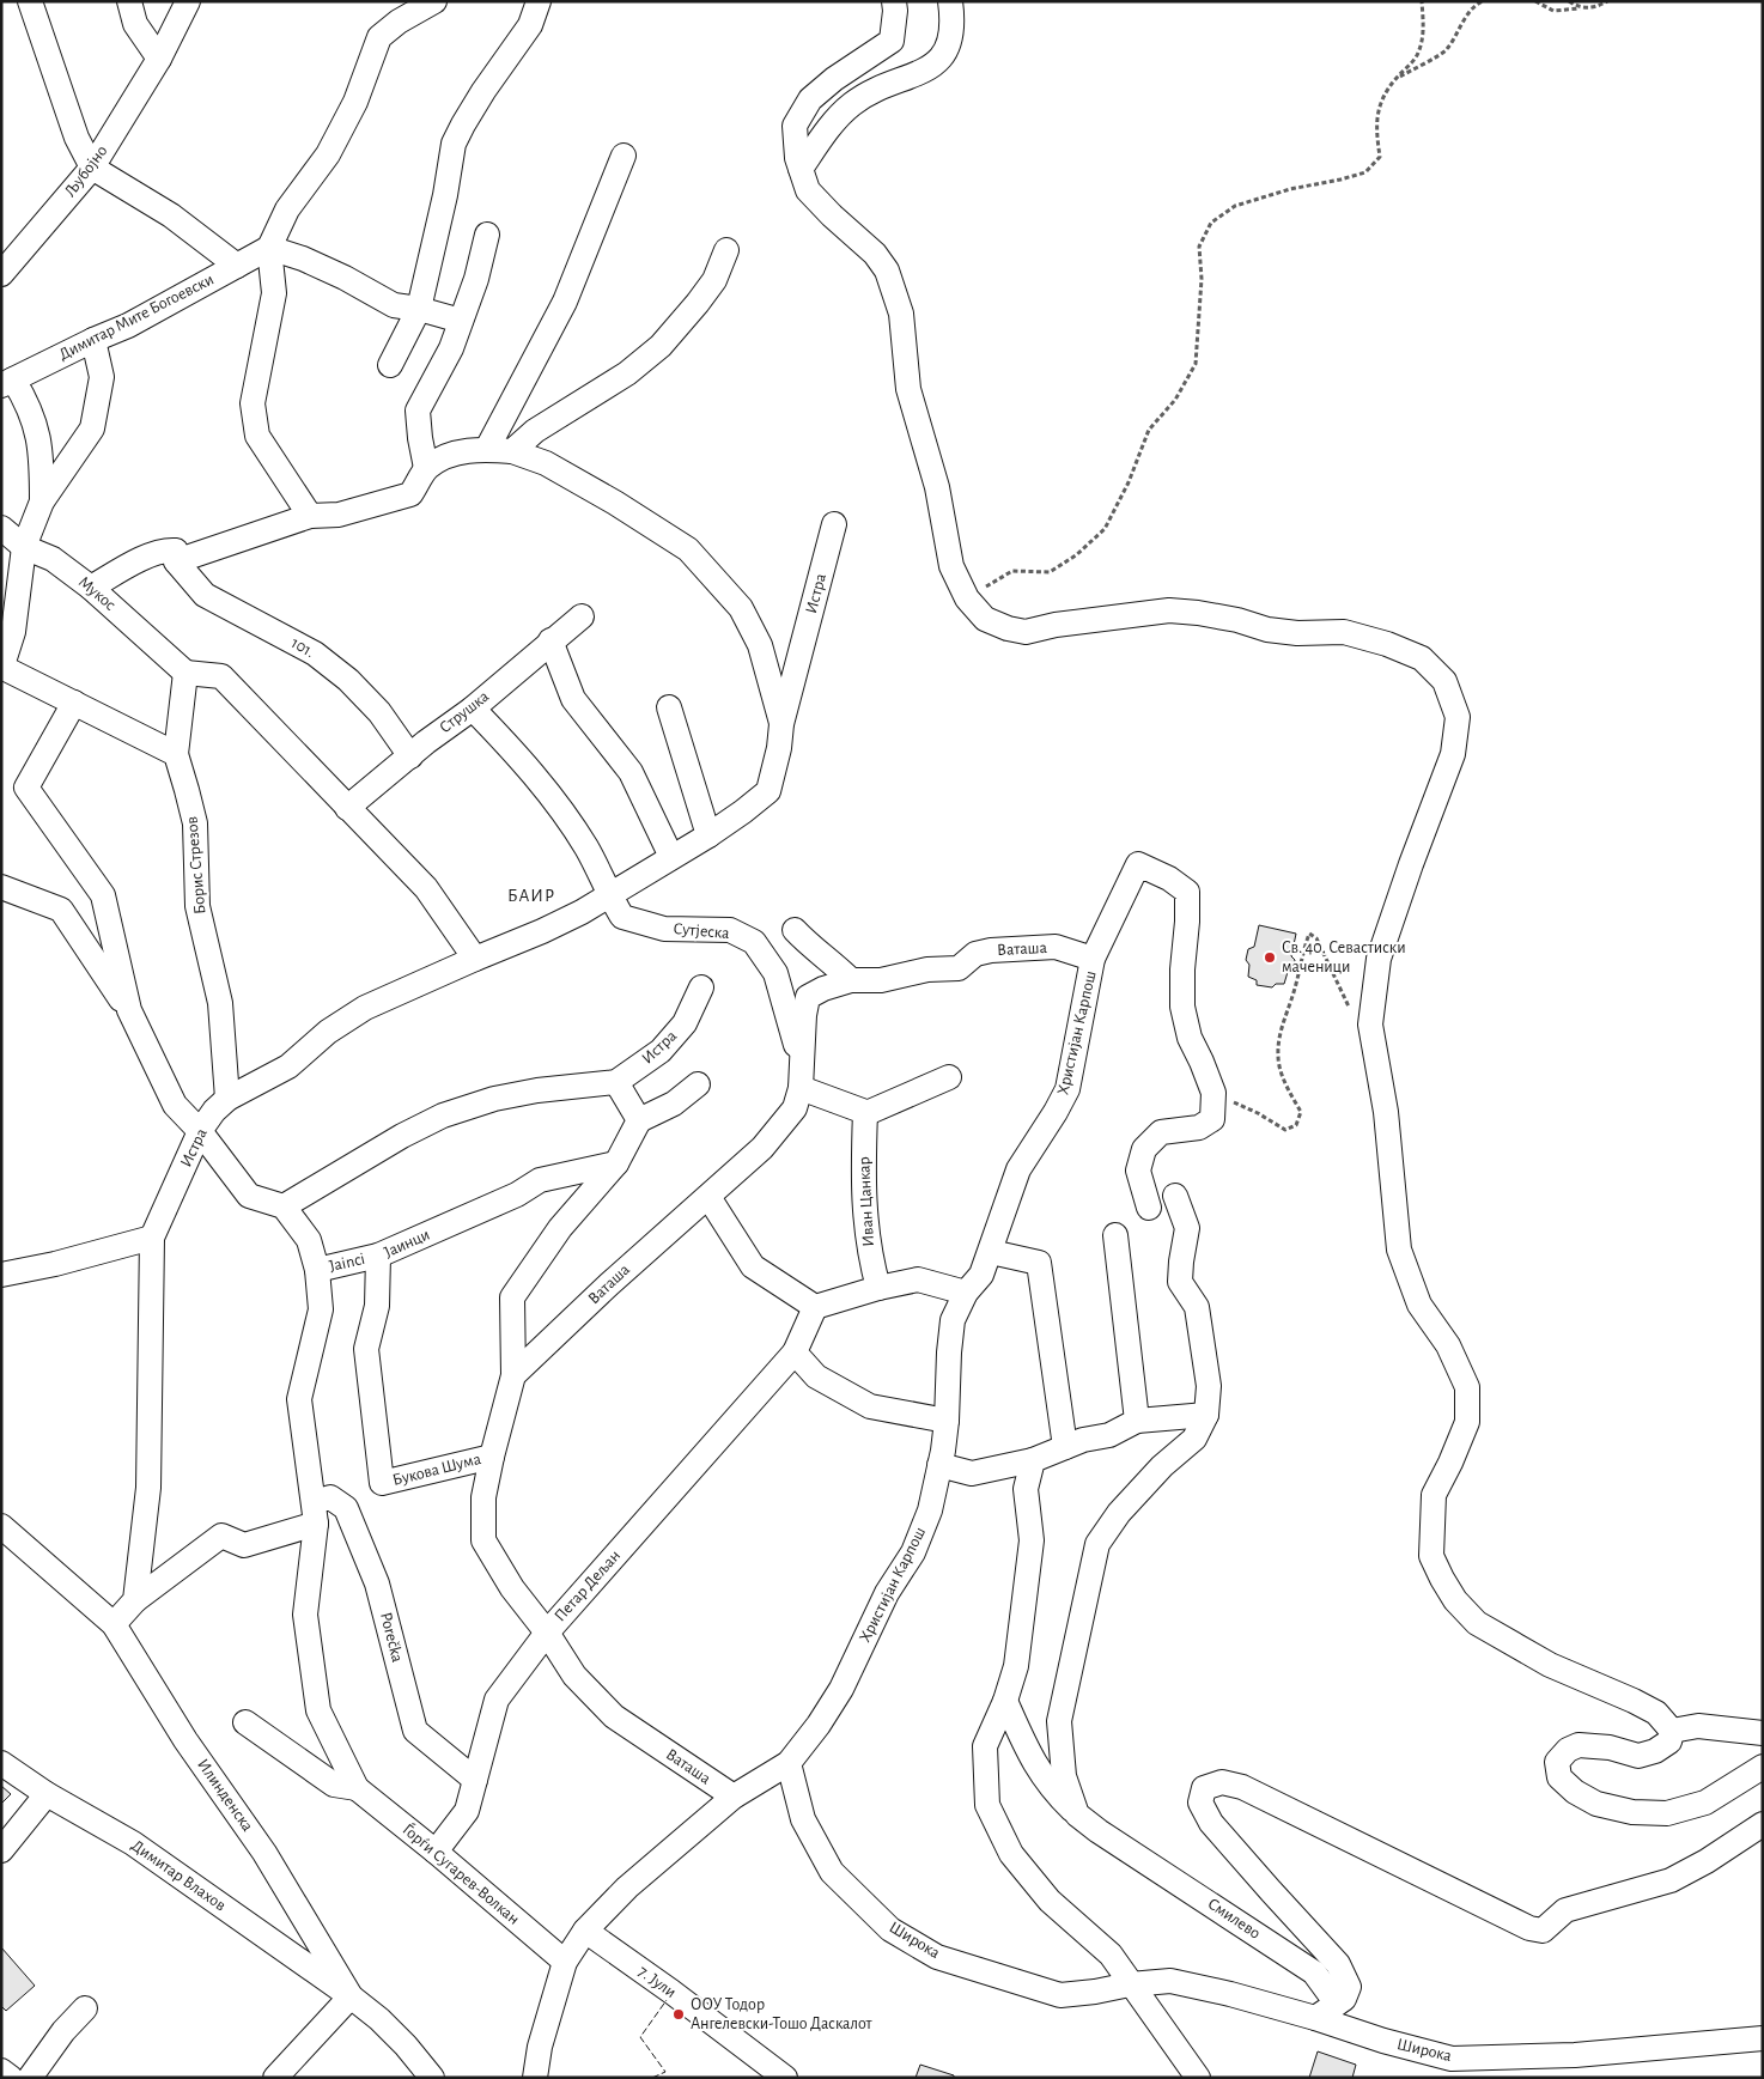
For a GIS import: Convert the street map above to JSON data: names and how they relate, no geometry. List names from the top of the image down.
{
  "streets": {
    "street": [
      "Љубојно",
      "Димитар Мите Богоевски",
      "Мукос",
      "Истра",
      "101.",
      "Струшка",
      "Борис Стрезов",
      "Сутјеска",
      "Ваташа",
      "Христијан Карпош",
      "Иван Цанкар",
      "Јаинци",
      "Jainci",
      "Букова Шума",
      "Петар Дељан",
      "Porečka",
      "Илинденска",
      "Ѓорѓи Сугарев-Волкан",
      "Димитар Влахов",
      "Смилево",
      "Широка",
      "7. Јули"
    ]
  },
  "crossings": [
    ["Истра", "Борис Стрезов"],
    ["Истра", "Сутјеска"],
    ["101.", "Струшка"],
    ["Сутјеска", "Ваташа"],
    ["Ваташа", "Христијан Карпош"],
    ["Ваташа", "Букова Шума"],
    ["Ваташа", "Петар Дељан"],
    ["Христијан Карпош", "Ѓорѓи Сугарев-Волкан"],
    ["Христијан Карпош", "Широка"],
    ["Христијан Карпош", "7. Јули"],
    ["Јаинци", "Jainci"],
    ["Јаинци", "Букова Шума"],
    ["Jainci", "Ѓорѓи Сугарев-Волкан"],
    ["Петар Дељан", "Porečka"],
    ["Петар Дељан", "Ѓорѓи Сугарев-Волкан"],
    ["Porečka", "Ѓорѓи Сугарев-Волкан"],
    ["Илинденска", "Димитар Влахов"]
  ],
  "districts": ["БАИР"],
  "places": ["Св. 40. Севастиски маченици", "ООУ Тодор Ангелевски-Тошо Даскалот"]
}
